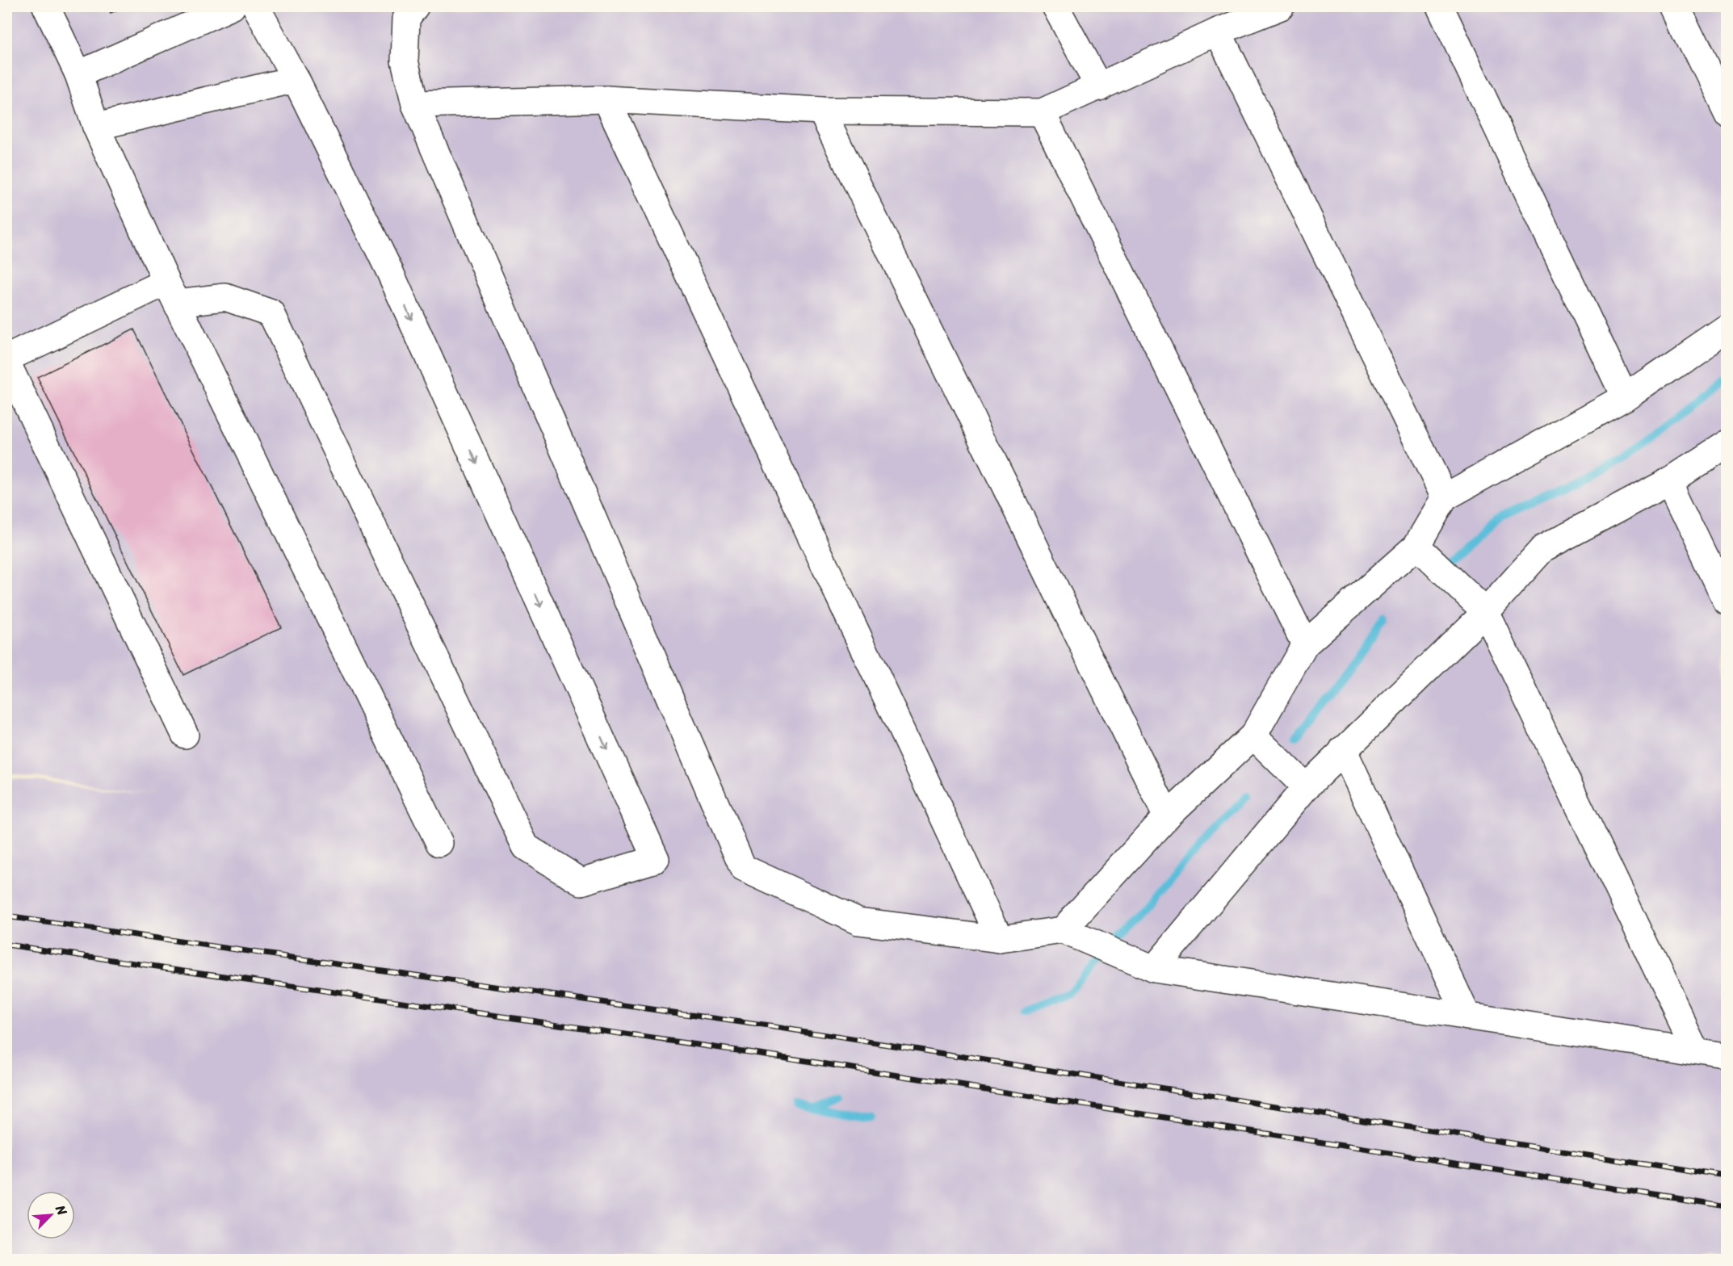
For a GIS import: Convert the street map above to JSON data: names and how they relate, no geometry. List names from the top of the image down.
{
  "north": "top right"
}
